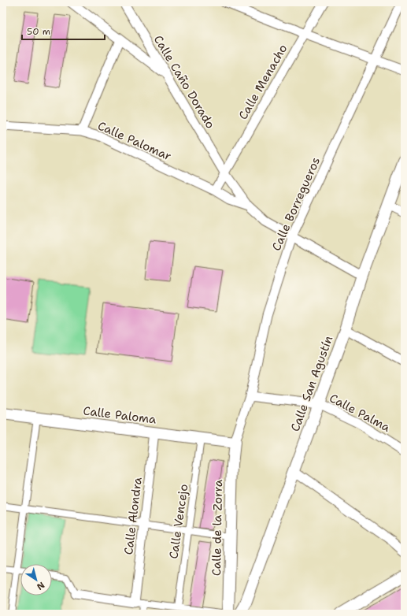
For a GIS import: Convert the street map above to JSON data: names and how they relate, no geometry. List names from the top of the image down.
{
  "streets": {
    "street": [
      "Calle Caño Dorado",
      "Calle Menacho",
      "Calle Palomar",
      "Calle Borregueros",
      "Calle San Agustín",
      "Calle Palma",
      "Calle Paloma",
      "Calle Alondra",
      "Calle Vencejo",
      "Calle de la Zorra"
    ]
  },
  "crossings": [
    ["Calle Caño Dorado", "Calle Menacho"],
    ["Calle Caño Dorado", "Calle Palomar"],
    ["Calle Menacho", "Calle Palomar"],
    ["Calle Borregueros", "Calle Palma"],
    ["Calle Borregueros", "Calle Paloma"],
    ["Calle Borregueros", "Calle de la Zorra"],
    ["Calle San Agustín", "Calle Palma"],
    ["Calle Paloma", "Calle Alondra"],
    ["Calle Paloma", "Calle Vencejo"],
    ["Calle Paloma", "Calle de la Zorra"]
  ],
  "scale_bar": "50 m",
  "north": "bottom right"
}
